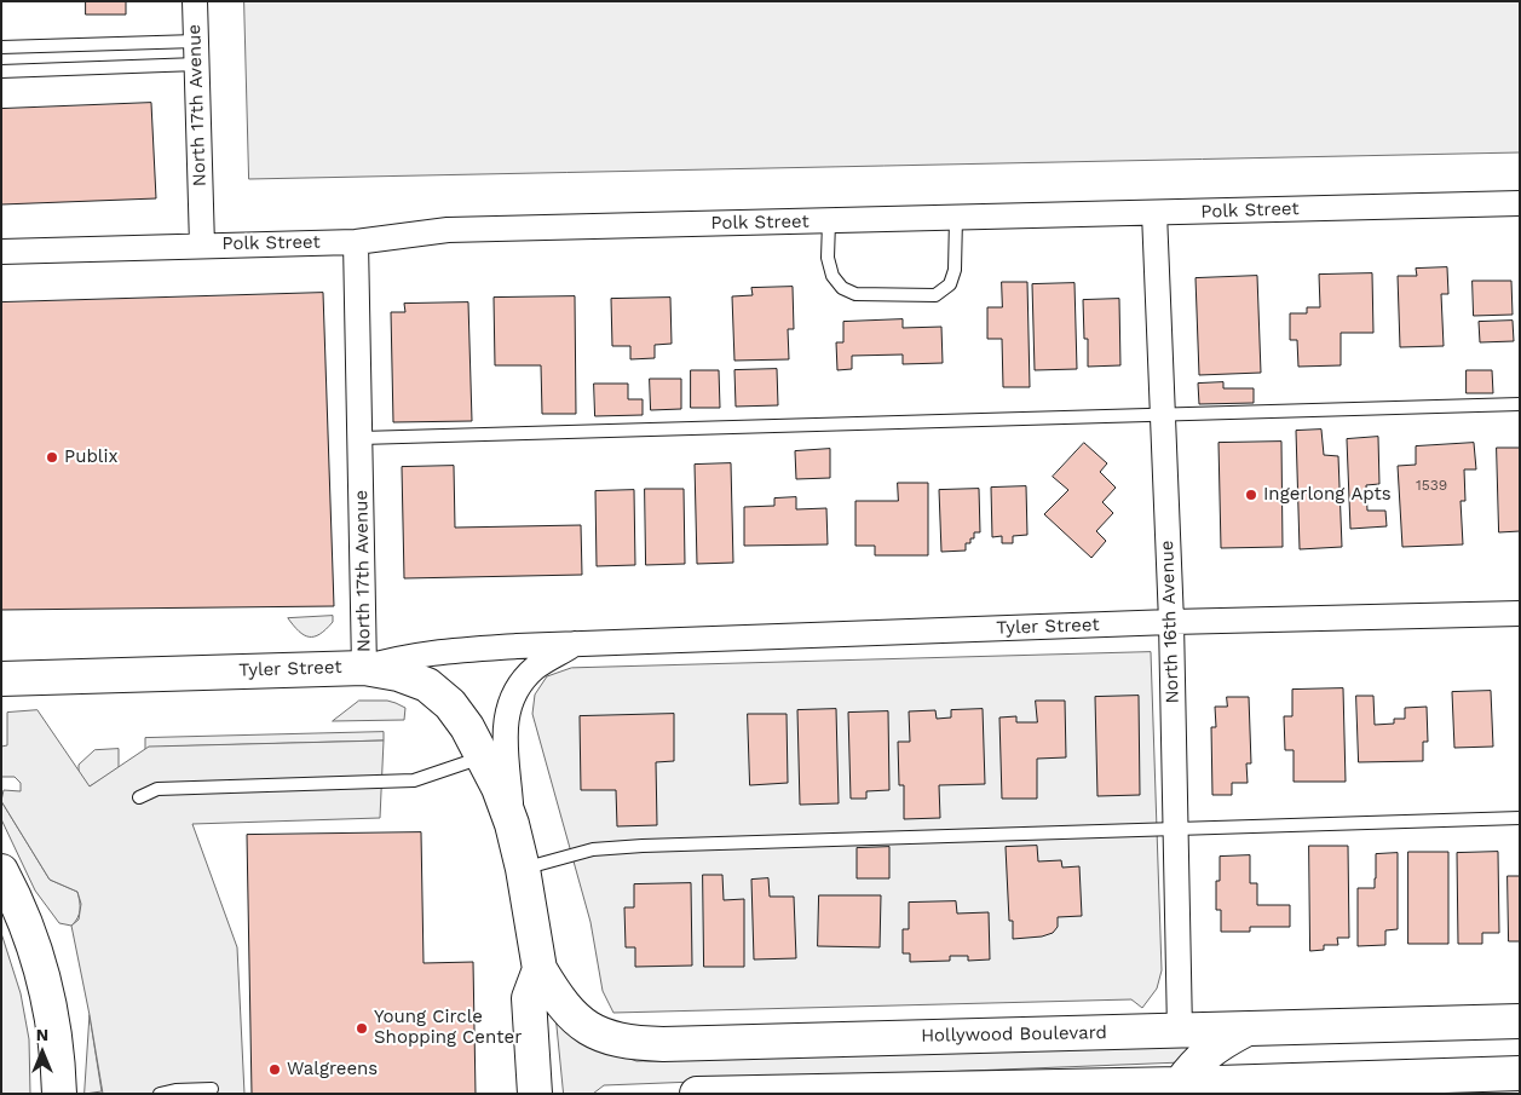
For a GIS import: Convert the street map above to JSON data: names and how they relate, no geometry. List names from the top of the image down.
{
  "streets": {
    "main road": ["North 17th Avenue", "Tyler Street", "Hollywood Boulevard"],
    "street": ["Polk Street", "North 16th Avenue"]
  },
  "crossings": [
    ["North 17th Avenue", "Polk Street"],
    ["North 17th Avenue", "Tyler Street"],
    ["North 17th Avenue", "Hollywood Boulevard"],
    ["Polk Street", "North 16th Avenue"],
    ["North 16th Avenue", "Tyler Street"],
    ["North 16th Avenue", "Hollywood Boulevard"]
  ],
  "places": [
    "Publix",
    "Ingerlong Apts",
    "Young Circle Shopping Center",
    "Walgreens"
  ],
  "house_numbers": ["1539"],
  "north": "top"
}
